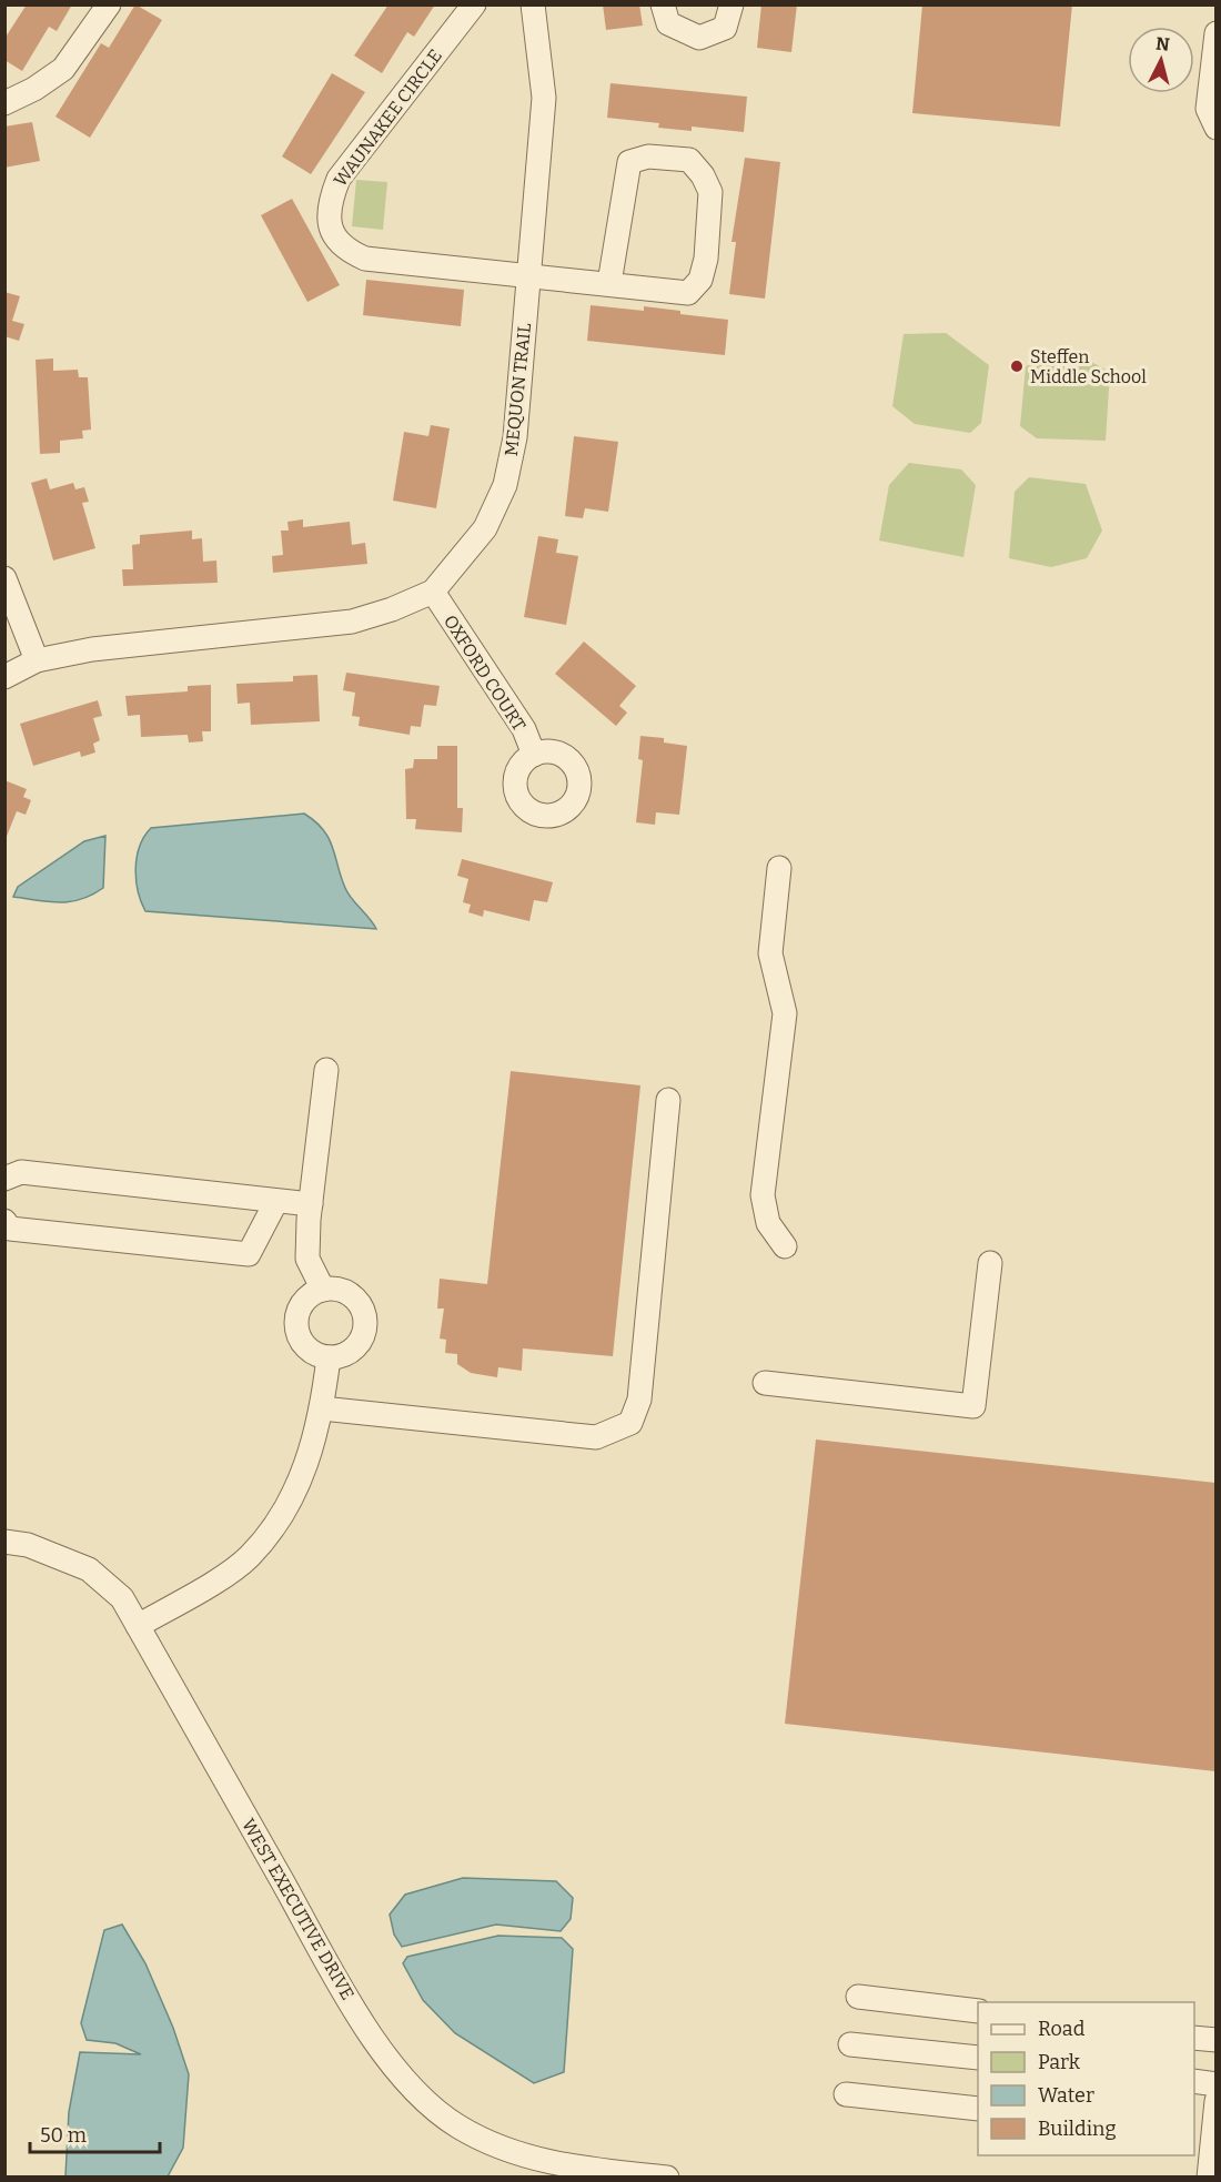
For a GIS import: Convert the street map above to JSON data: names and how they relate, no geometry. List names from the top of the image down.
{
  "streets": {
    "street": [
      "WAUNAKEE CIRCLE",
      "MEQUON TRAIL",
      "OXFORD COURT",
      "WEST EXECUTIVE DRIVE"
    ]
  },
  "crossings": [
    ["WAUNAKEE CIRCLE", "MEQUON TRAIL"],
    ["MEQUON TRAIL", "OXFORD COURT"]
  ],
  "places": ["Steffen Middle School"],
  "legend": [
    "Road",
    "Park",
    "Water",
    "Building"
  ],
  "scale_bar": "50 m",
  "north": "top"
}
